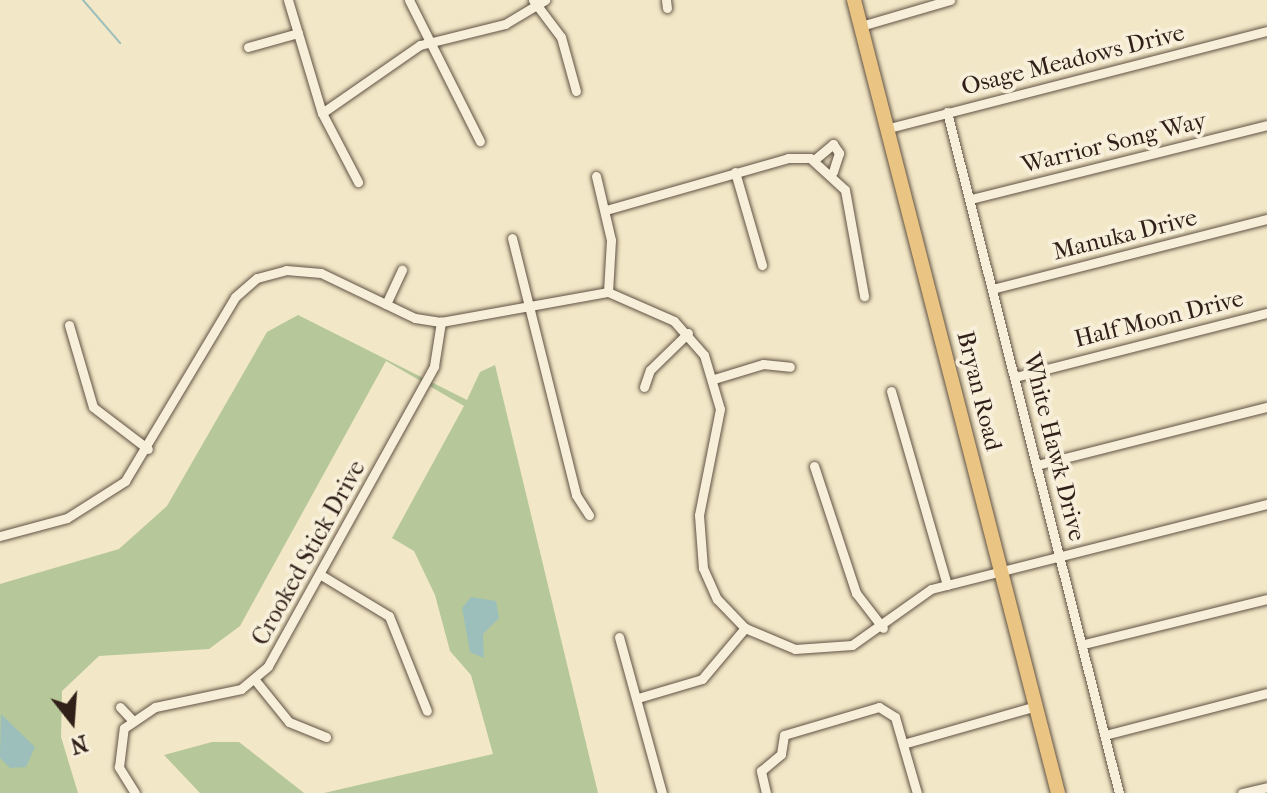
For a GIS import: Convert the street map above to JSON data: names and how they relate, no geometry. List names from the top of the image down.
{
  "streets": {
    "main road": ["Bryan Road"],
    "street": [
      "Osage Meadows Drive",
      "Warrior Song Way",
      "Manuka Drive",
      "Half Moon Drive",
      "White Hawk Drive",
      "Crooked Stick Drive"
    ]
  },
  "crossings": [
    ["Osage Meadows Drive", "Bryan Road"],
    ["Osage Meadows Drive", "White Hawk Drive"],
    ["Warrior Song Way", "White Hawk Drive"],
    ["Manuka Drive", "White Hawk Drive"],
    ["Half Moon Drive", "White Hawk Drive"]
  ],
  "north": "bottom"
}
